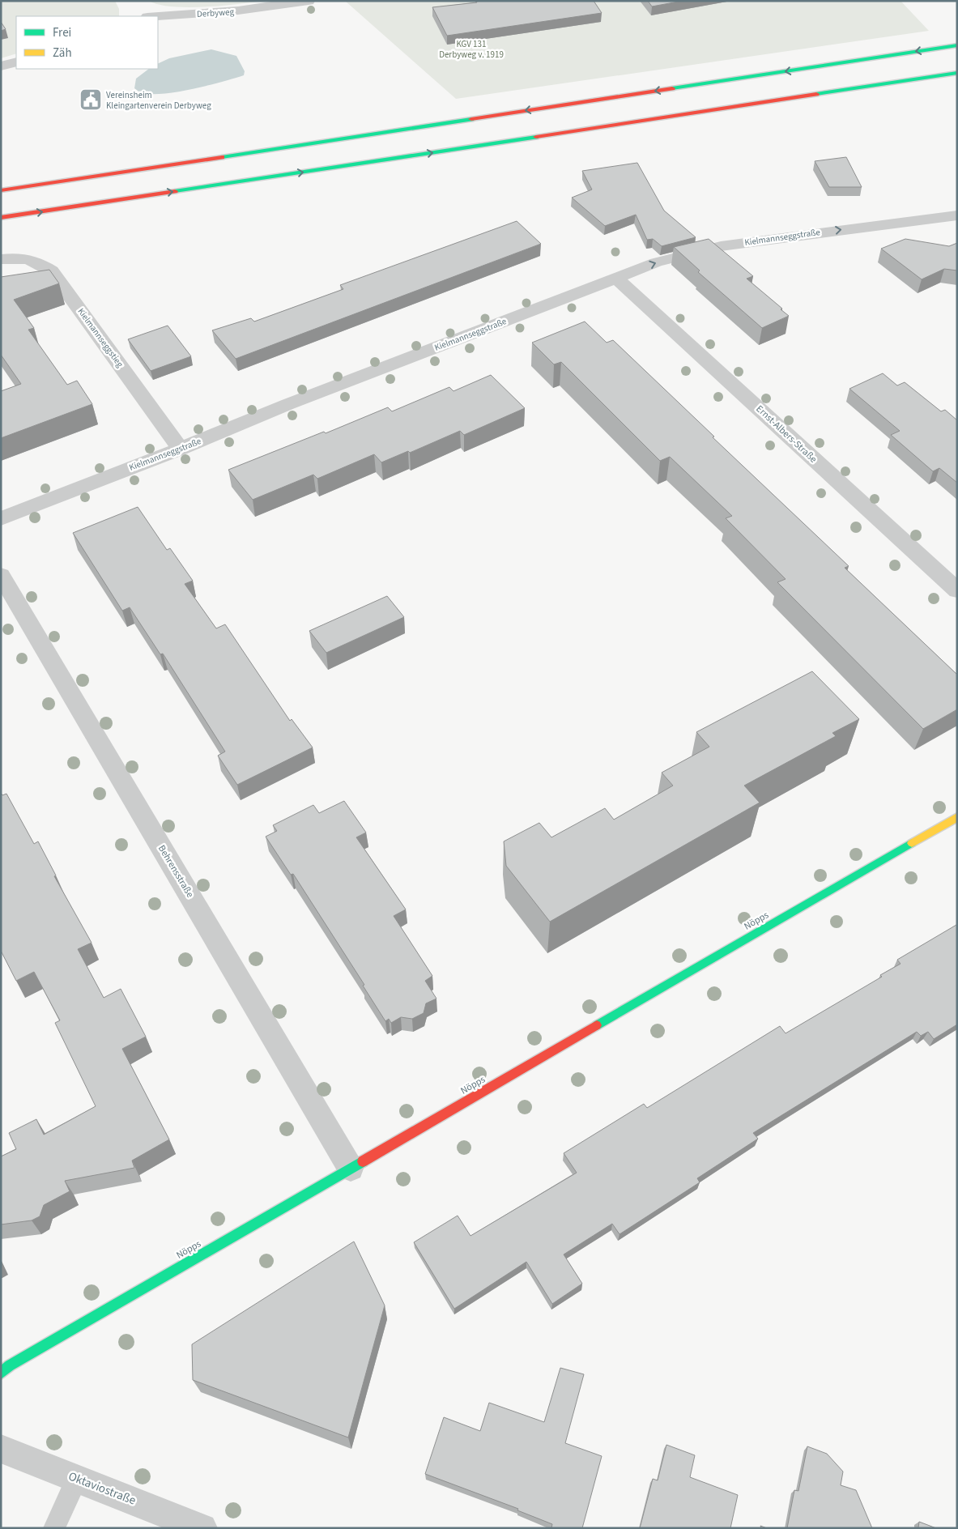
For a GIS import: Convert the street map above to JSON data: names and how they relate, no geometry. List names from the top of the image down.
{
  "streets": {
    "main road": ["Nöpps"],
    "street": [
      "Derbyweg",
      "Kielmannseggstraße",
      "Kielmannseggstieg",
      "Ernst-Albers-Straße",
      "Behrensstraße",
      "Oktaviostraße"
    ]
  },
  "crossings": [
    ["Kielmannseggstraße", "Kielmannseggstieg"],
    ["Kielmannseggstraße", "Ernst-Albers-Straße"],
    ["Behrensstraße", "Nöpps"]
  ],
  "parks": ["KGV 131 Derbyweg v. 1919"],
  "places": {
    "public building": ["Vereinsheim Kleingartenverein Derbyweg"]
  },
  "legend": ["Frei", "Zäh"]
}
